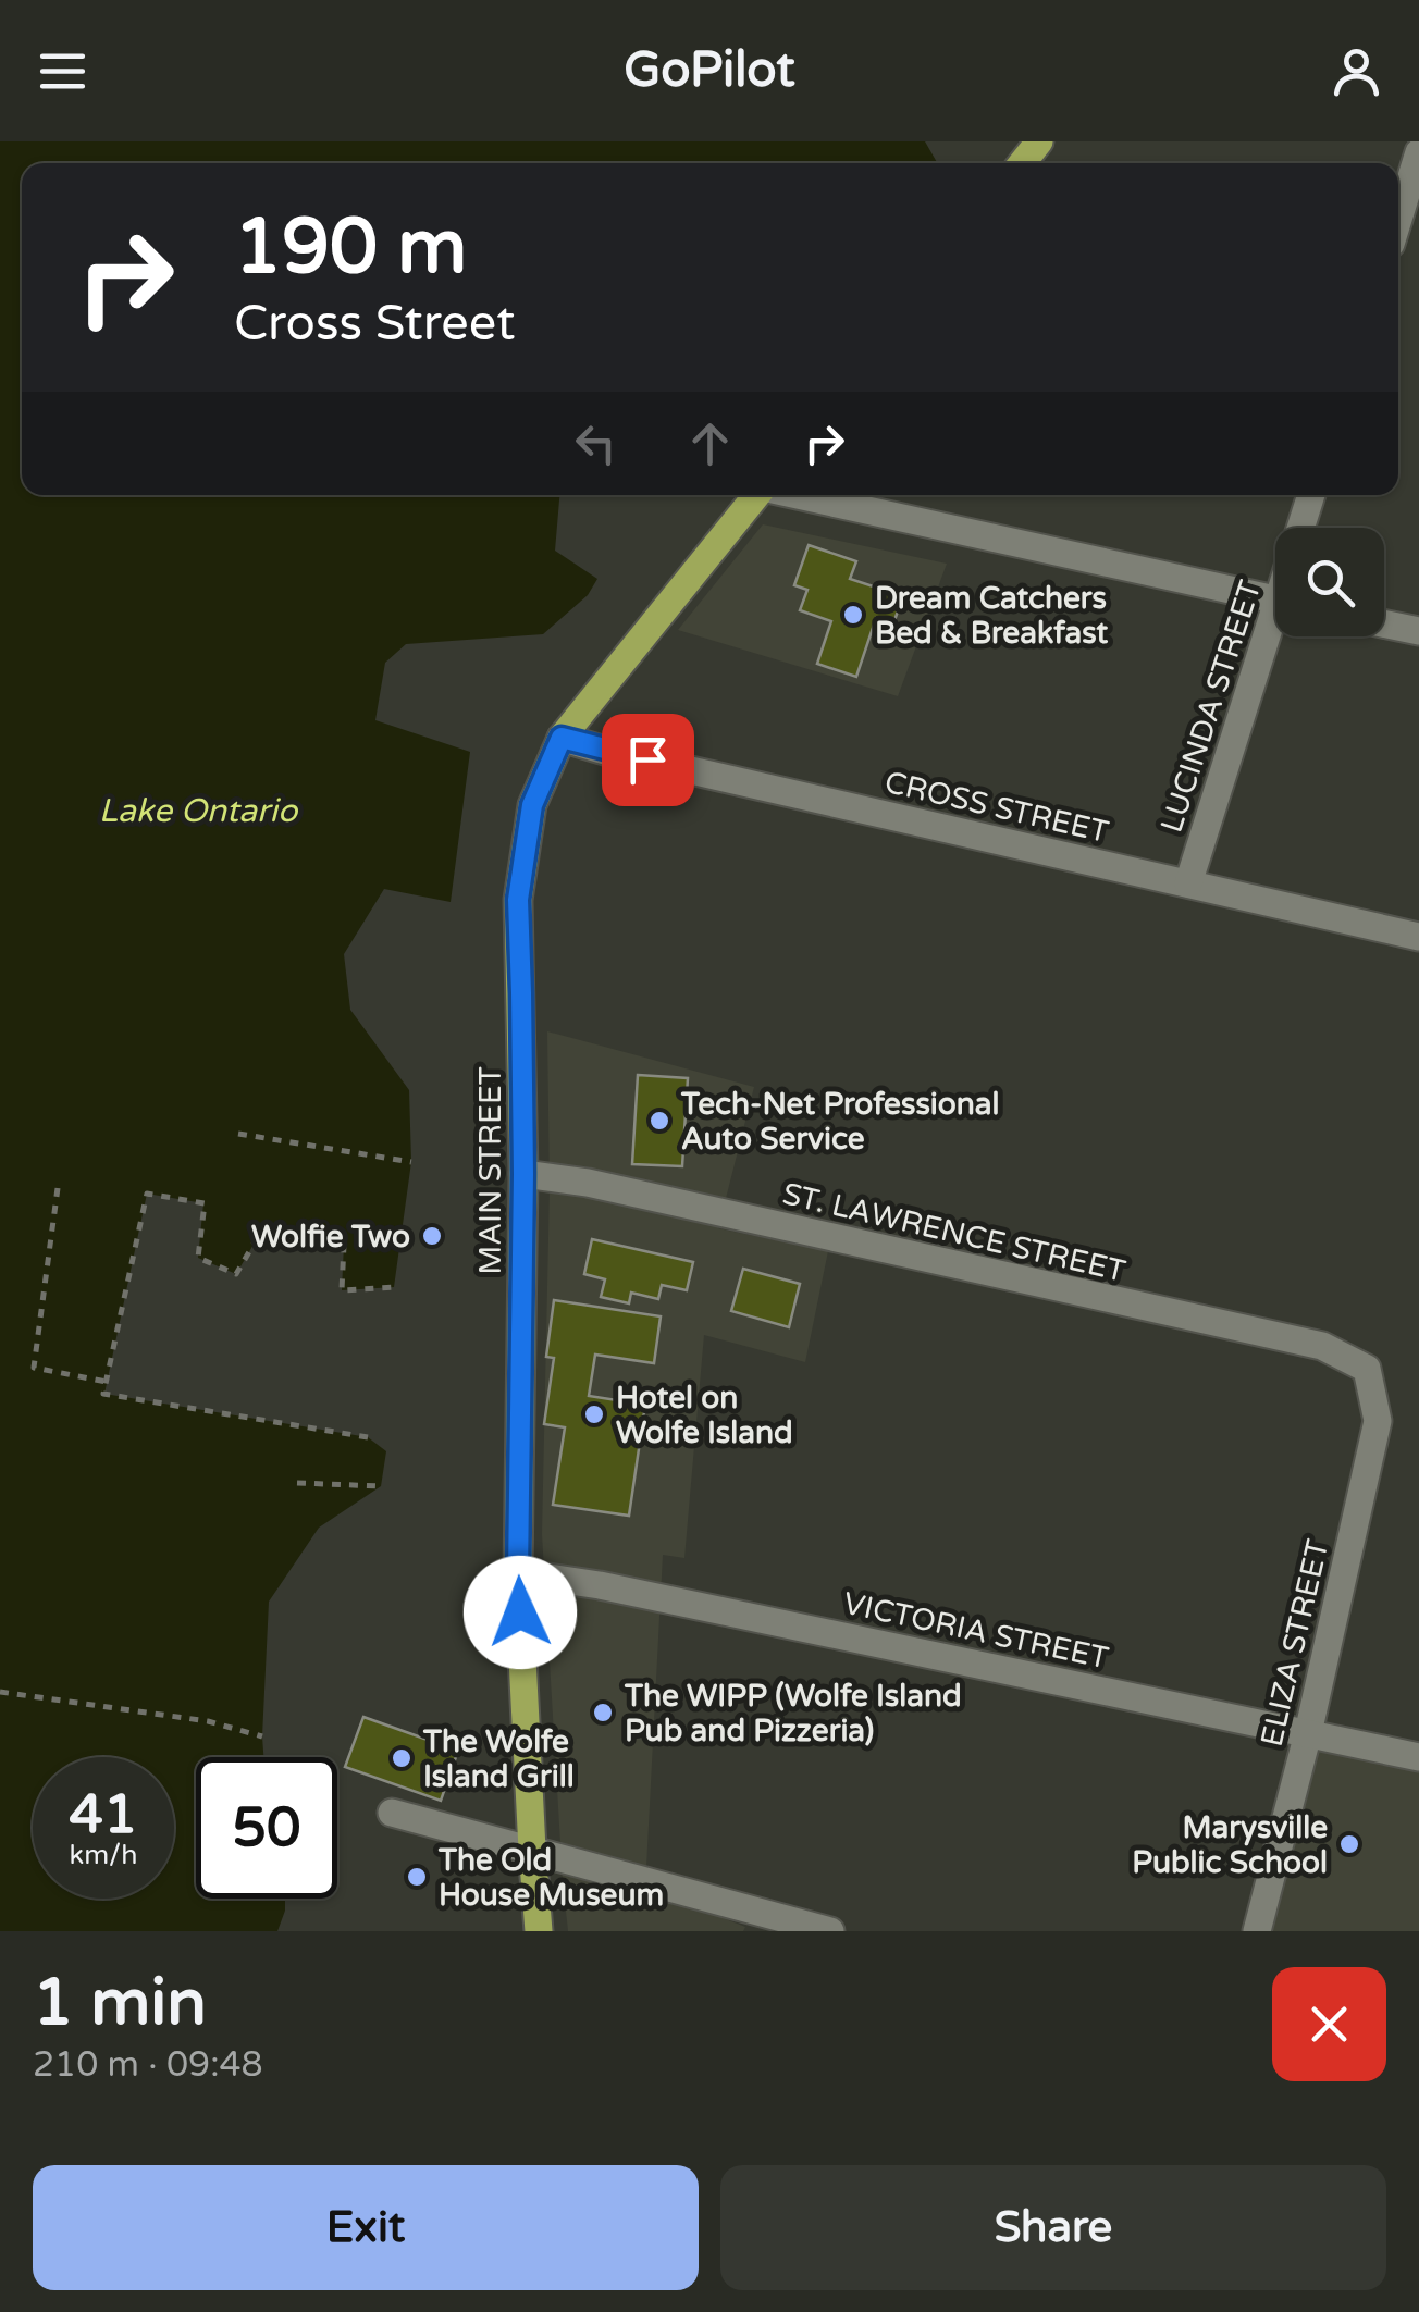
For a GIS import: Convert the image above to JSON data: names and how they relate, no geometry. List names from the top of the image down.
{
  "streets": {
    "main road": ["MAIN STREET"],
    "street": [
      "LUCINDA STREET",
      "CROSS STREET",
      "ST. LAWRENCE STREET",
      "VICTORIA STREET",
      "ELIZA STREET"
    ]
  },
  "crossings": [
    ["LUCINDA STREET", "CROSS STREET"],
    ["CROSS STREET", "MAIN STREET"],
    ["MAIN STREET", "ST. LAWRENCE STREET"],
    ["MAIN STREET", "VICTORIA STREET"],
    ["ST. LAWRENCE STREET", "ELIZA STREET"],
    ["VICTORIA STREET", "ELIZA STREET"]
  ],
  "water": ["Lake Ontario"],
  "places": [
    "Dream Catchers Bed & Breakfast",
    "Tech-Net Professional Auto Service",
    "Wolfie Two",
    "Hotel on Wolfe Island",
    "The WIPP (Wolfe Island Pub and Pizzeria)",
    "The Wolfe Island Grill",
    "Marysville Public School",
    "The Old House Museum"
  ],
  "page": {
    "header": "GoPilot",
    "turn": ["190 m", "Cross Street"],
    "speed": "41 km/h",
    "limit": "50",
    "heading": ["1 min", "210 m · 09:48"],
    "buttons": ["Exit", "Share"]
  }
}
